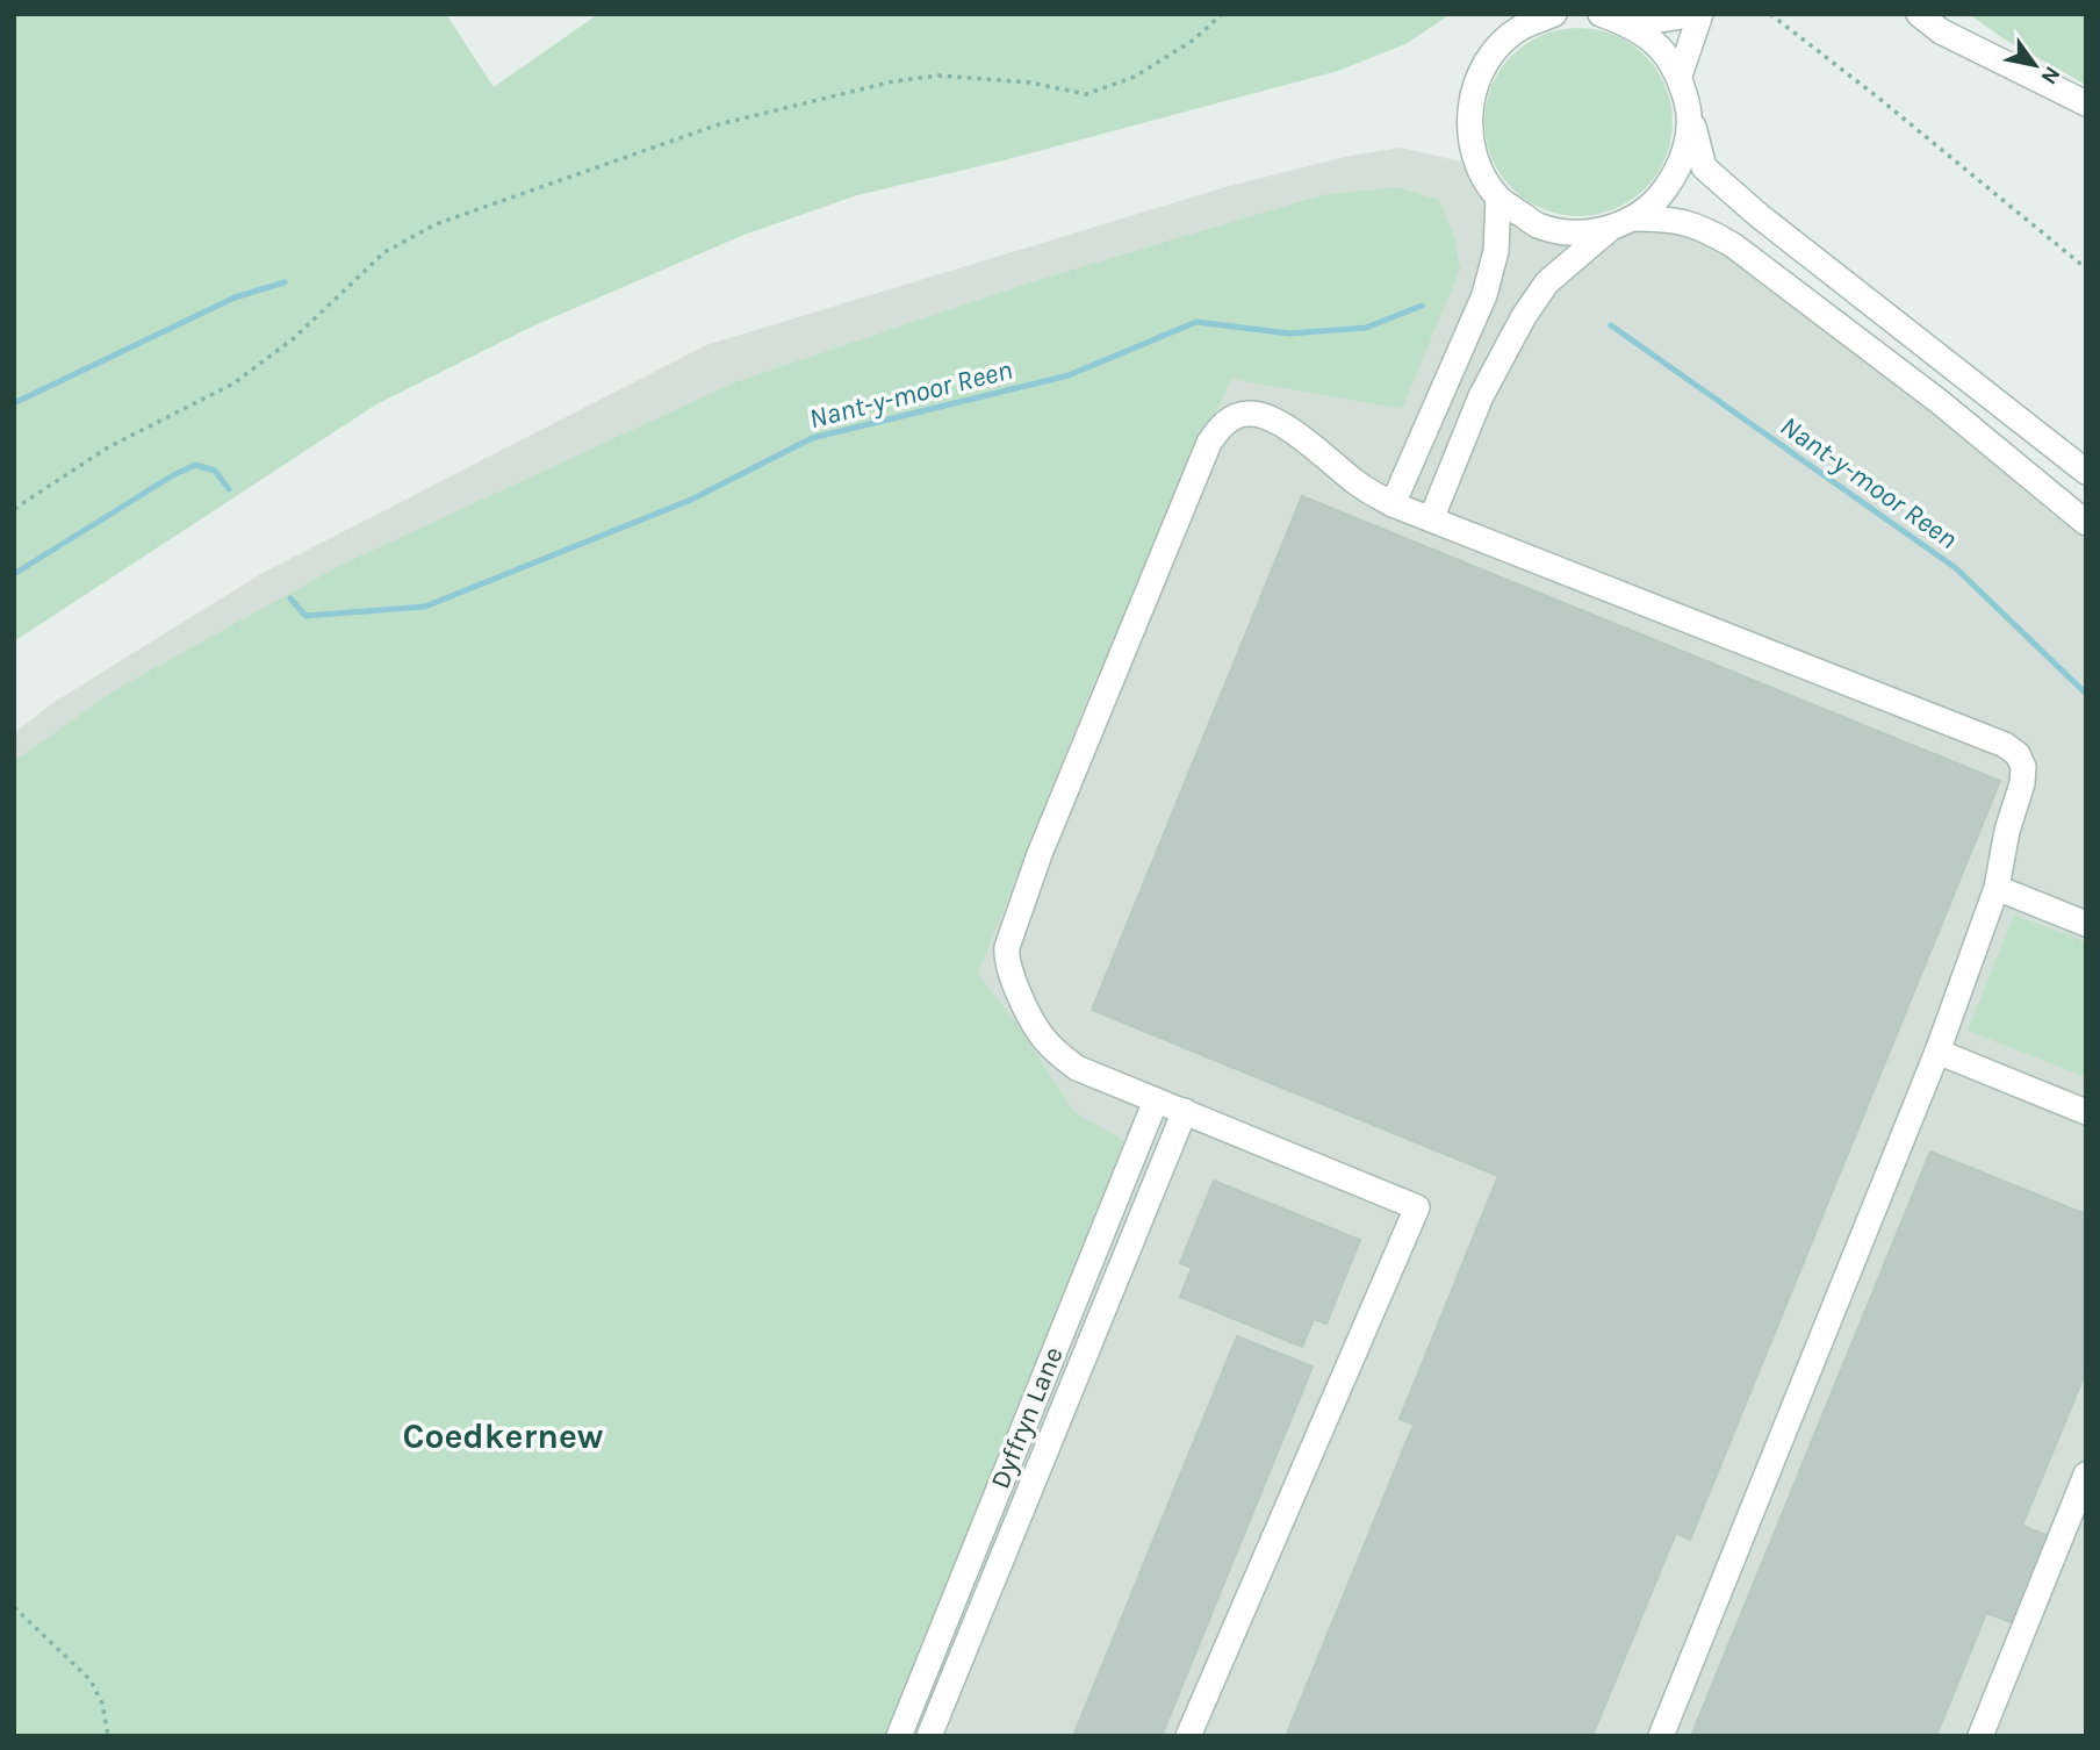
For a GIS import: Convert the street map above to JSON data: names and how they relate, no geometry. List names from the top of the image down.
{
  "streets": {
    "street": ["Dyffryn Lane"]
  },
  "districts": ["Coedkernew"],
  "water": ["Nant-y-moor Reen"],
  "north": "bottom right"
}
